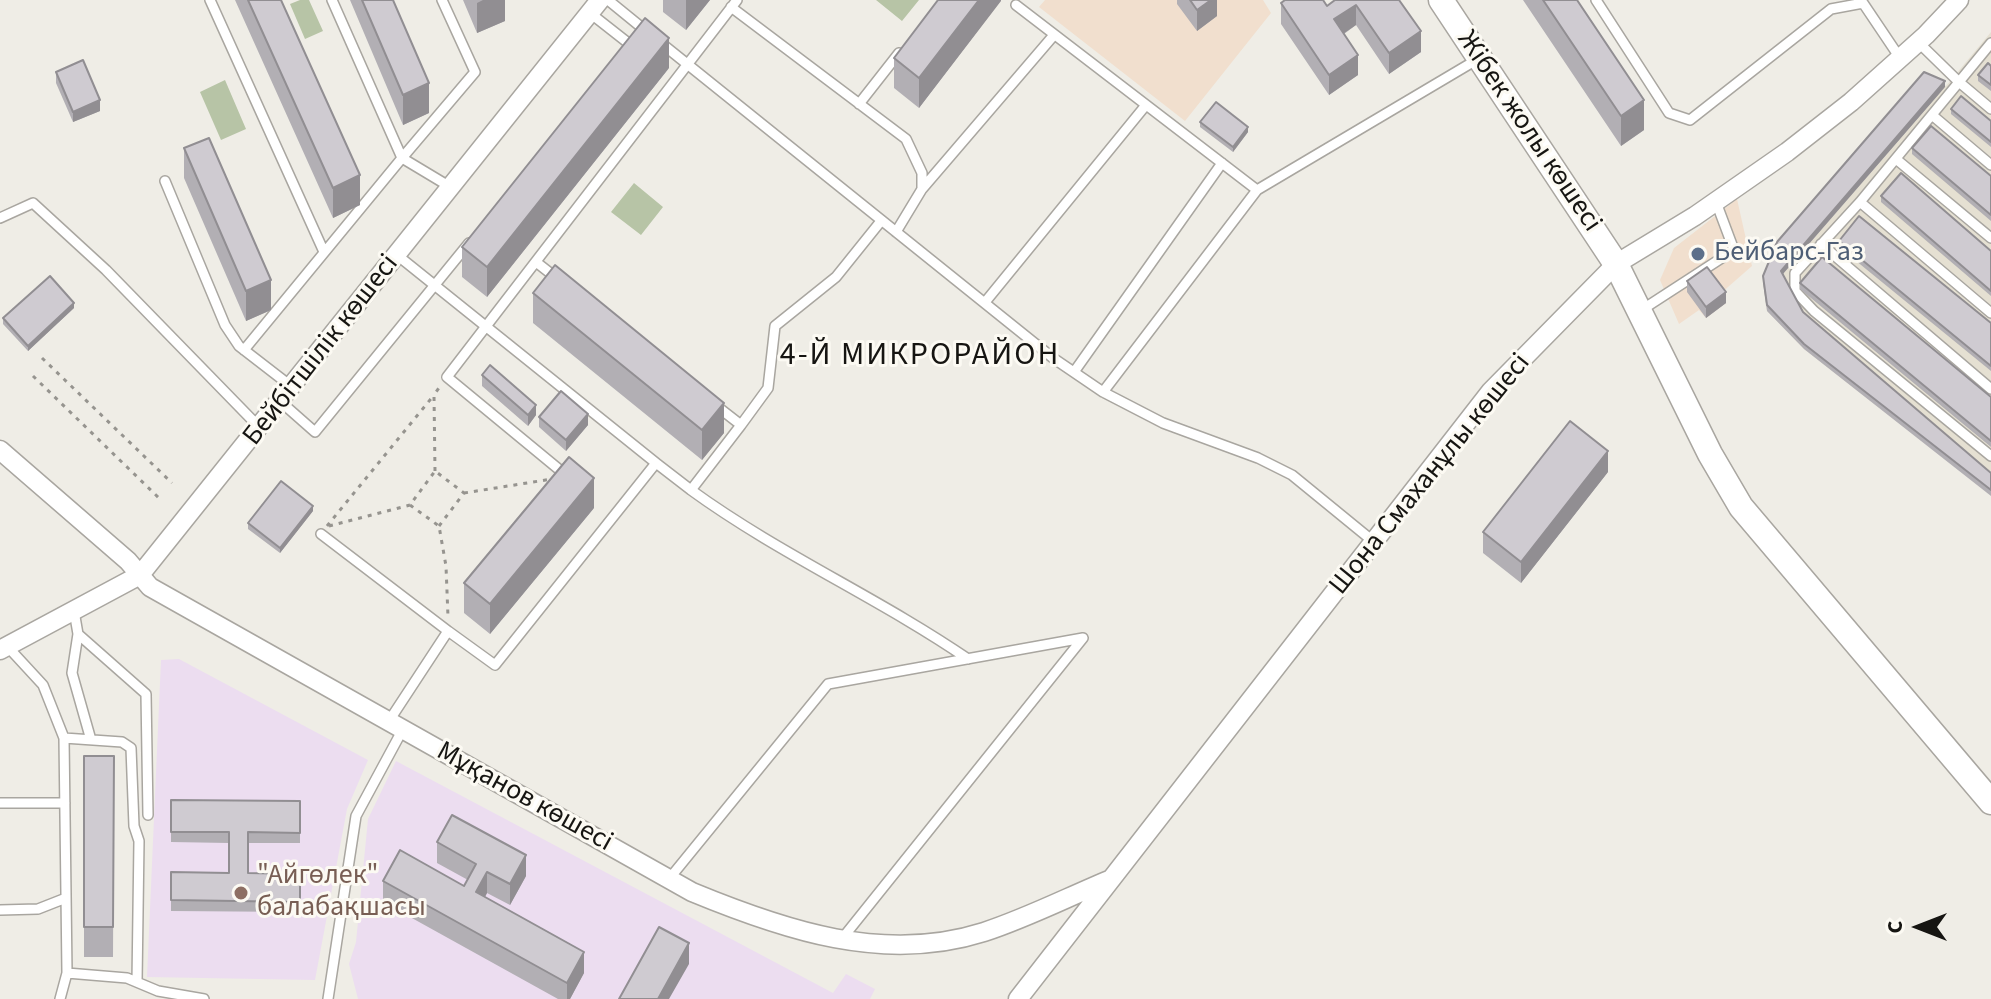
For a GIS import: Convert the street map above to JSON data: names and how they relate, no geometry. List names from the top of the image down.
{
  "streets": {
    "main road": ["Жібек жолы көшесі"],
    "street": ["Бейбітшілік көшесі", "Шона Смаханұлы көшесі", "Мұқанов көшесі"]
  },
  "crossings": [
    ["Жібек жолы көшесі", "Шона Смаханұлы көшесі"],
    ["Бейбітшілік көшесі", "Мұқанов көшесі"],
    ["Шона Смаханұлы көшесі", "Мұқанов көшесі"]
  ],
  "districts": ["4-Й МИКРОРАЙОН"],
  "places": ["Бейбарс-Газ", "\"Айгөлек\" балабақшасы"],
  "north": "left"
}
